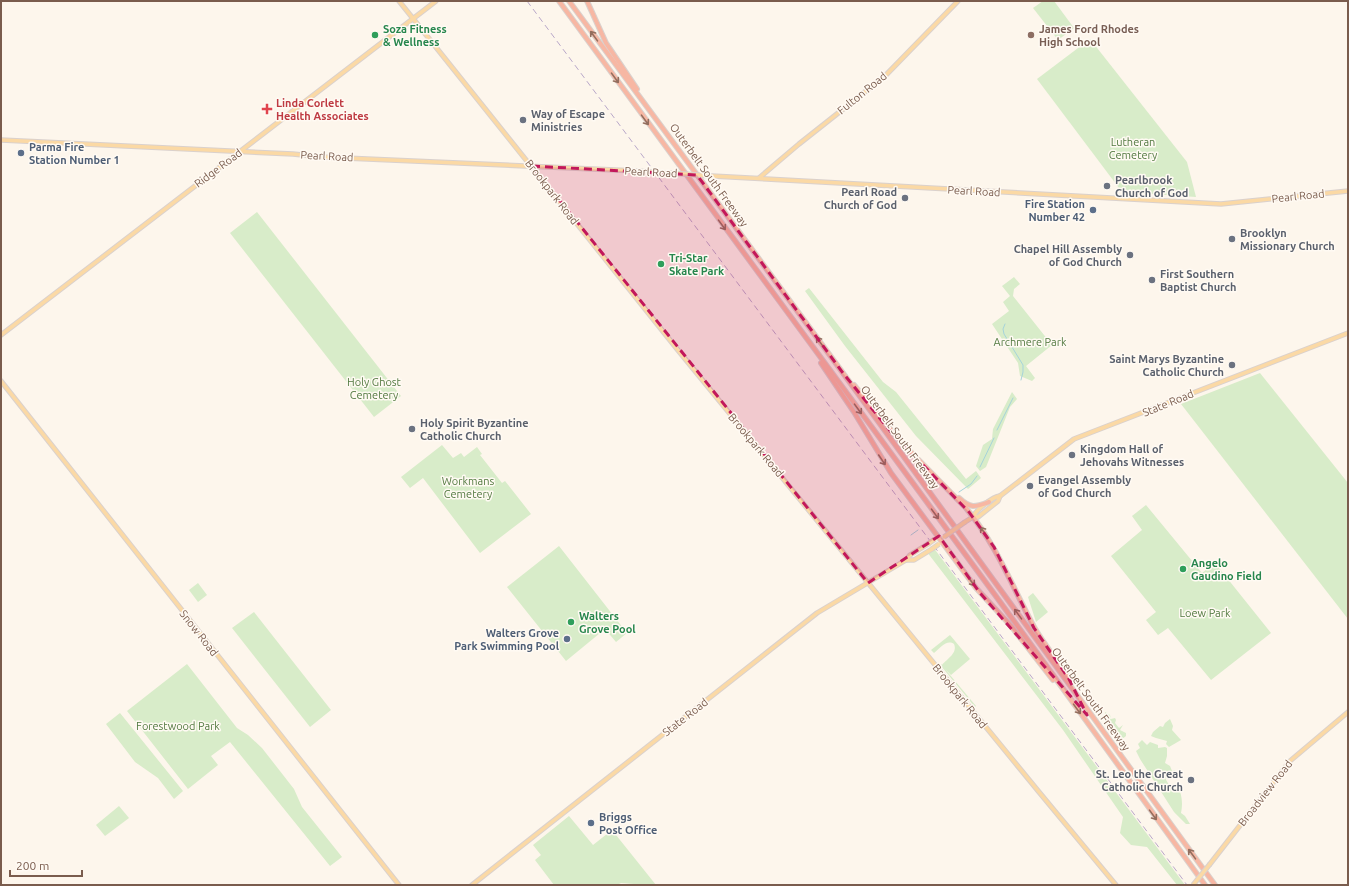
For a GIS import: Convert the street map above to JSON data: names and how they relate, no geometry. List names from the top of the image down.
{
  "streets": {
    "highway": ["Outerbelt South Freeway"],
    "main road": [
      "Fulton Road",
      "Pearl Road",
      "Ridge Road",
      "Brookpark Road",
      "State Road",
      "Snow Road",
      "Broadview Road"
    ]
  },
  "crossings": [
    ["Fulton Road", "Pearl Road"],
    ["Pearl Road", "Ridge Road"],
    ["Pearl Road", "Brookpark Road"],
    ["Ridge Road", "Brookpark Road"],
    ["Brookpark Road", "State Road"]
  ],
  "parks": [
    "Lutheran Cemetery",
    "Archmere Park",
    "Holy Ghost Cemetery",
    "Workmans Cemetery",
    "Loew Park",
    "Forestwood Park"
  ],
  "places": {
    "other": [
      "Soza Fitness & Wellness",
      "James Ford Rhodes High School",
      "Way of Escape Ministries",
      "Parma Fire Station Number 1",
      "Pearlbrook Church of God",
      "Pearl Road Church of God",
      "Fire Station Number 42",
      "Brooklyn Missionary Church",
      "Chapel Hill Assembly of God Church",
      "Tri-Star Skate Park",
      "First Southern Baptist Church",
      "Saint Marys Byzantine Catholic Church",
      "Holy Spirit Byzantine Catholic Church",
      "Kingdom Hall of Jehovahs Witnesses",
      "Evangel Assembly of God Church",
      "Angelo Gaudino Field",
      "Walters Grove Pool",
      "Walters Grove Park Swimming Pool",
      "St. Leo the Great Catholic Church",
      "Briggs Post Office"
    ],
    "health": ["Linda Corlett Health Associates"]
  },
  "scale_bar": "200 m"
}
